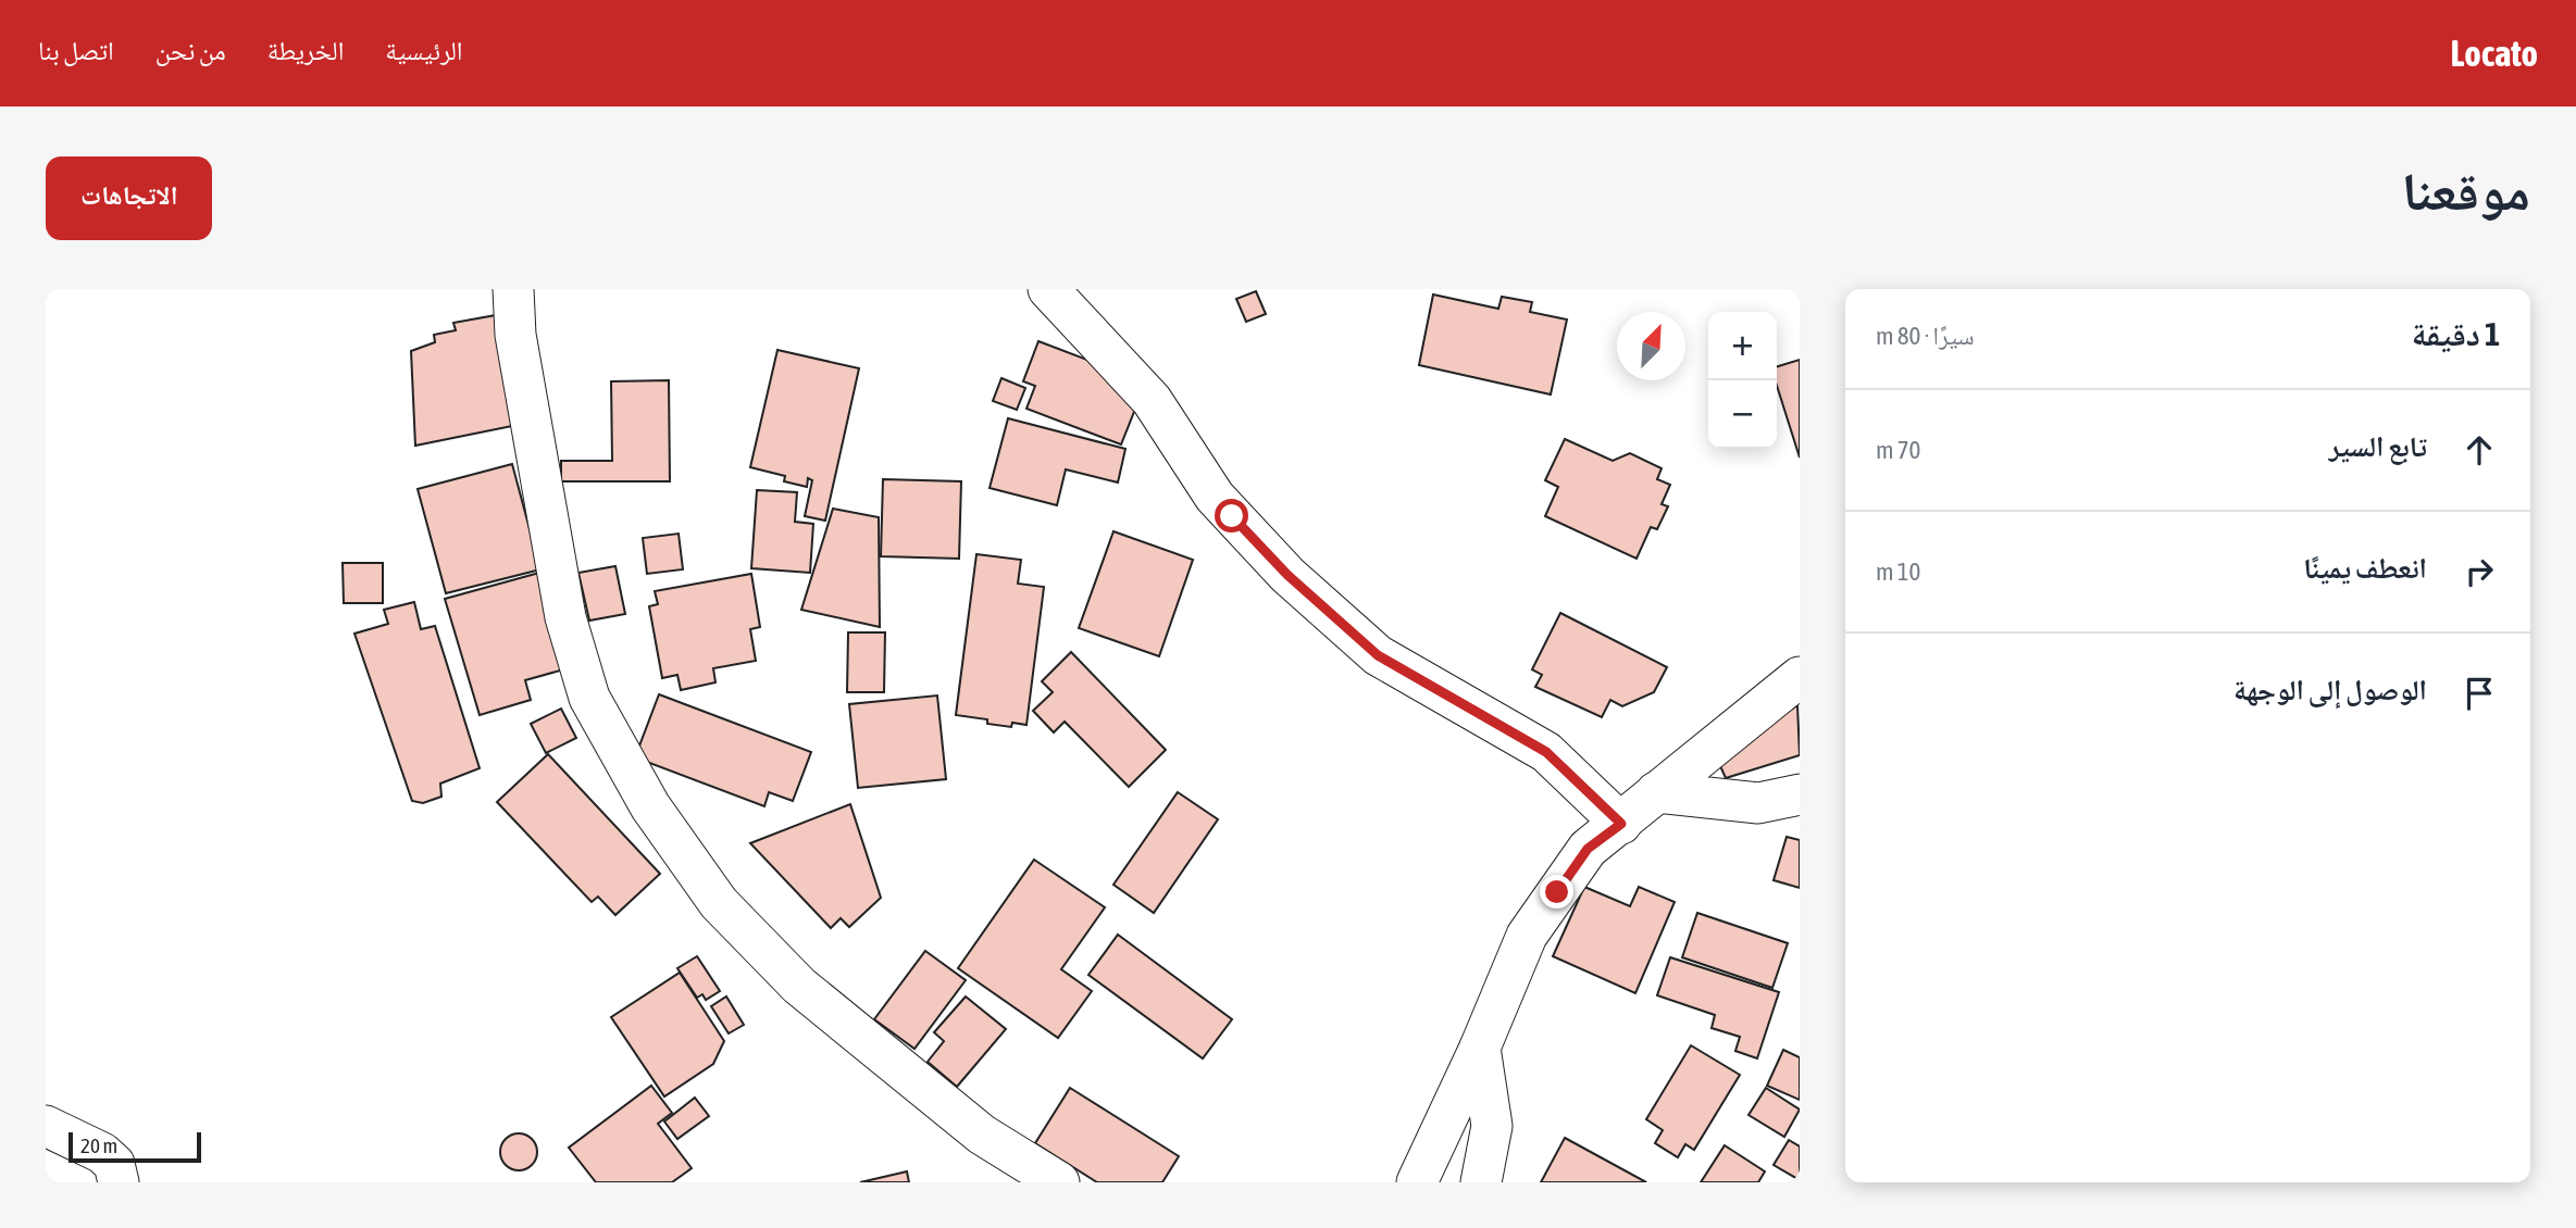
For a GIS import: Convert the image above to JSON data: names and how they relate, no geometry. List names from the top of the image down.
{
  "scale_bar": "20 m",
  "north": "top right",
  "page": {
    "header": "Locato",
    "nav": [
      "الرئيسية",
      "الخريطة",
      "من نحن",
      "اتصل بنا"
    ],
    "title": "موقعنا",
    "buttons": "الاتجاهات",
    "heading": ["1 دقيقة", "سيرًا · 80 m"],
    "map_buttons": ["+", "−"],
    "list": [
      ["تابع السير", "70 m"],
      ["انعطف يمينًا", "10 m"],
      "الوصول إلى الوجهة"
    ],
    "scale": "20 m"
  }
}
